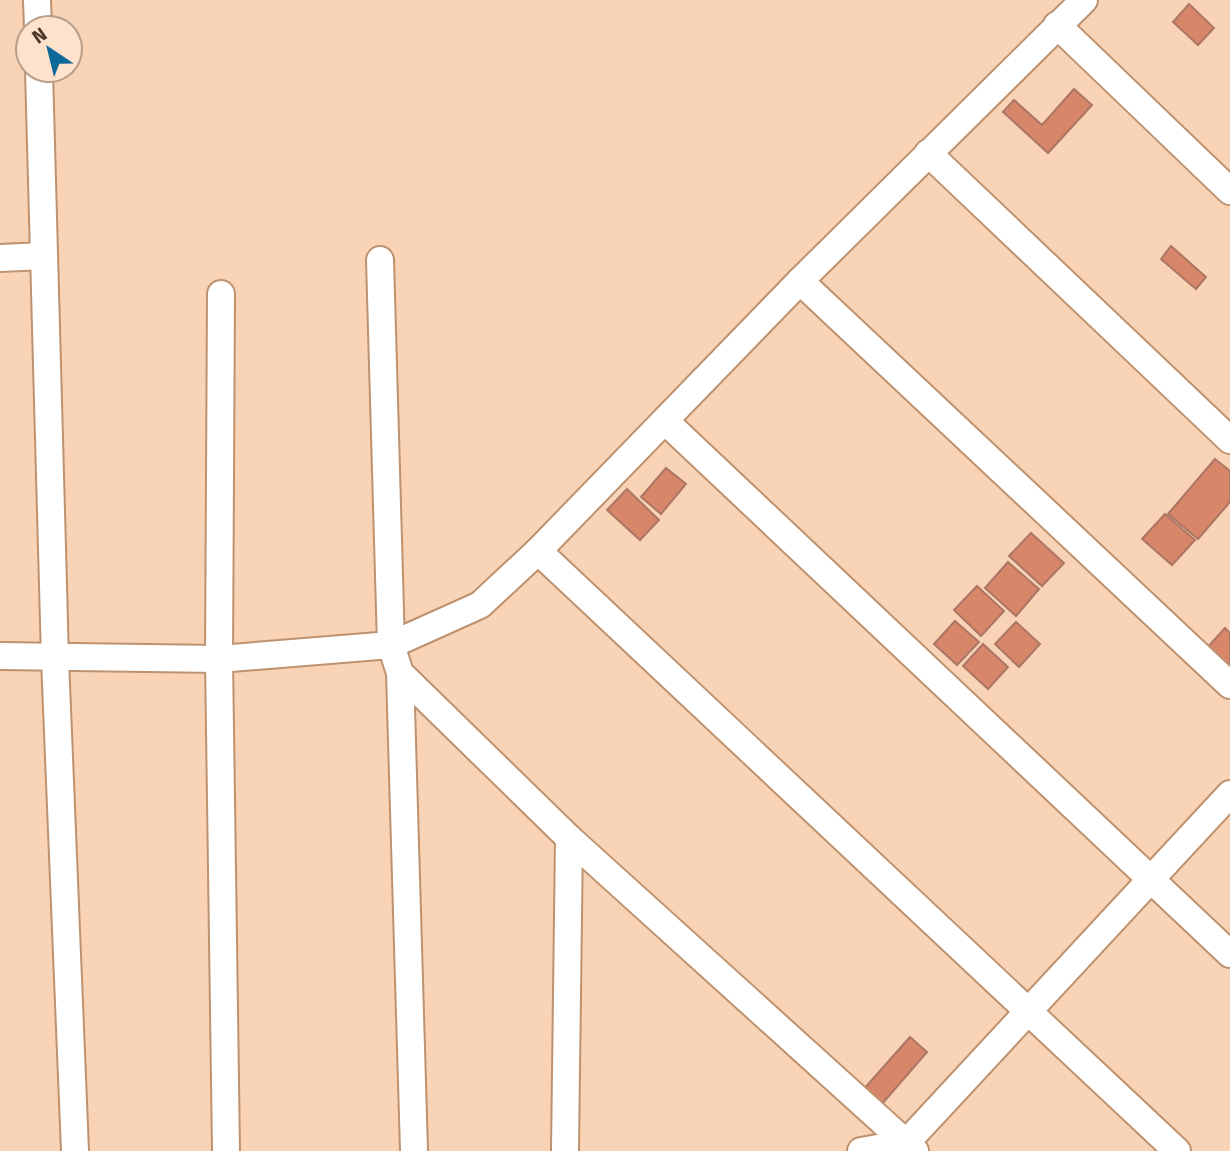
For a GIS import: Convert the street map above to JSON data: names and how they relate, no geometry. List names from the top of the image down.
{
  "north": "top left"
}
